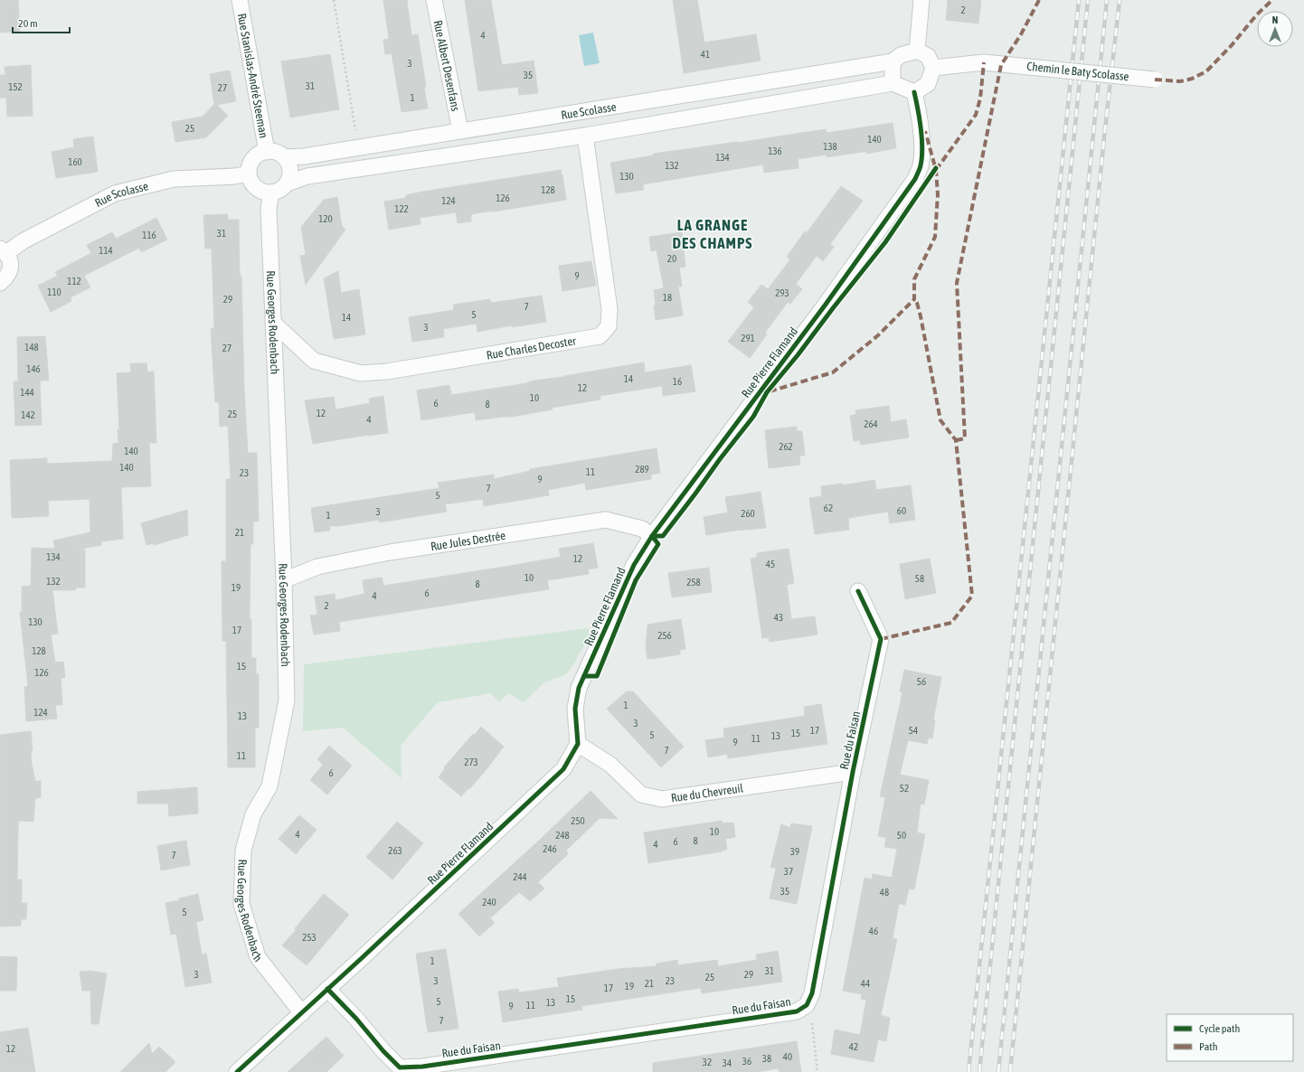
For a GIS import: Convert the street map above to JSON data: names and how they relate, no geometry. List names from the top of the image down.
{
  "streets": {
    "street": [
      "Rue Albert Desenfans",
      "Chemin le Baty Scolasse",
      "Rue Stanislas-André Steeman",
      "Rue Scolasse",
      "Rue Georges Rodenbach",
      "Rue Charles Decoster",
      "Rue Pierre Flamand",
      "Rue Jules Destrée",
      "Rue du Faisan",
      "Rue du Chevreuil"
    ]
  },
  "crossings": [
    ["Rue Albert Desenfans", "Rue Scolasse"],
    ["Chemin le Baty Scolasse", "Rue Scolasse"],
    ["Chemin le Baty Scolasse", "Rue Pierre Flamand"],
    ["Rue Stanislas-André Steeman", "Rue Scolasse"],
    ["Rue Stanislas-André Steeman", "Rue Georges Rodenbach"],
    ["Rue Scolasse", "Rue Georges Rodenbach"],
    ["Rue Scolasse", "Rue Charles Decoster"],
    ["Rue Scolasse", "Rue Pierre Flamand"],
    ["Rue Georges Rodenbach", "Rue Charles Decoster"],
    ["Rue Georges Rodenbach", "Rue Pierre Flamand"],
    ["Rue Georges Rodenbach", "Rue Jules Destrée"],
    ["Rue Pierre Flamand", "Rue Jules Destrée"],
    ["Rue Pierre Flamand", "Rue du Faisan"],
    ["Rue Pierre Flamand", "Rue du Chevreuil"],
    ["Rue du Faisan", "Rue du Chevreuil"]
  ],
  "districts": ["LA GRANGE DES CHAMPS"],
  "house_numbers": [
    "2",
    "4",
    "41",
    "3",
    "35",
    "31",
    "152",
    "27",
    "1",
    "25",
    "140",
    "138",
    "136",
    "134",
    "160",
    "132",
    "130",
    "128",
    "126",
    "124",
    "122",
    "120",
    "31",
    "116",
    "114",
    "20",
    "9",
    "112",
    "110",
    "293",
    "18",
    "29",
    "7",
    "5",
    "14",
    "3",
    "291",
    "148",
    "27",
    "146",
    "14",
    "16",
    "12",
    "144",
    "10",
    "6",
    "8",
    "12",
    "25",
    "142",
    "4",
    "264",
    "262",
    "140",
    "140",
    "289",
    "11",
    "23",
    "9",
    "7",
    "5",
    "62",
    "60",
    "3",
    "260",
    "1",
    "21",
    "134",
    "12",
    "45",
    "10",
    "58",
    "132",
    "258",
    "8",
    "19",
    "6",
    "4",
    "2",
    "43",
    "130",
    "17",
    "256",
    "128",
    "15",
    "126",
    "56",
    "1",
    "124",
    "13",
    "3",
    "17",
    "54",
    "15",
    "5",
    "13",
    "11",
    "9",
    "7",
    "11",
    "273",
    "6",
    "52",
    "250",
    "10",
    "4",
    "248",
    "50",
    "8",
    "6",
    "4",
    "246",
    "263",
    "39",
    "7",
    "37",
    "244",
    "35",
    "48",
    "240",
    "5",
    "46",
    "253",
    "1",
    "31",
    "3",
    "29",
    "25",
    "3",
    "23",
    "21",
    "44",
    "19",
    "17",
    "15",
    "5",
    "13",
    "11",
    "9",
    "7",
    "42",
    "12",
    "40",
    "38",
    "36",
    "32",
    "34"
  ],
  "legend": ["Cycle path", "Path"],
  "scale_bar": "20 m",
  "north": "top"
}
